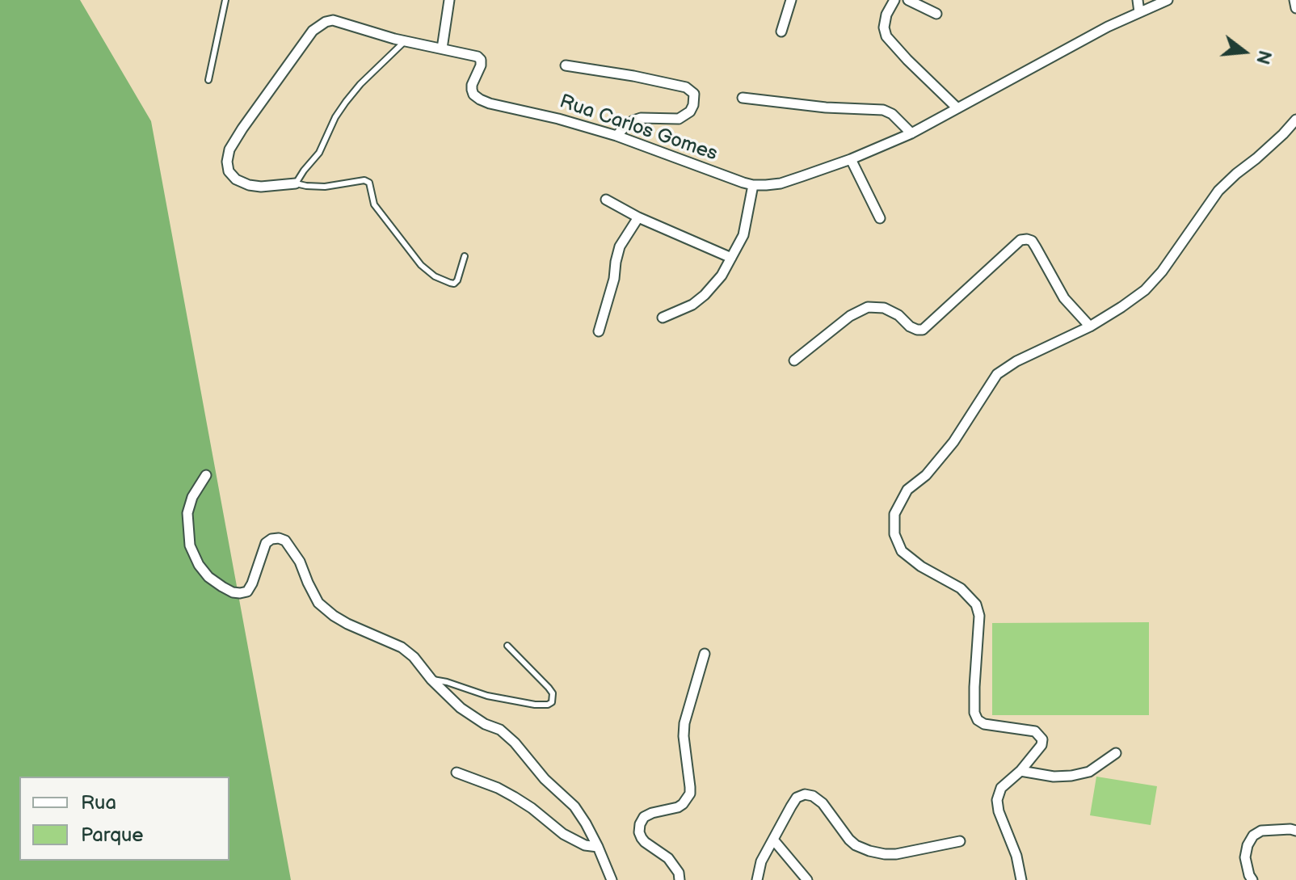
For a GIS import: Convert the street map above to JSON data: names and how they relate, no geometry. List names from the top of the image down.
{
  "streets": {
    "street": ["Rua Carlos Gomes"]
  },
  "legend": ["Rua", "Parque"],
  "north": "right"
}
